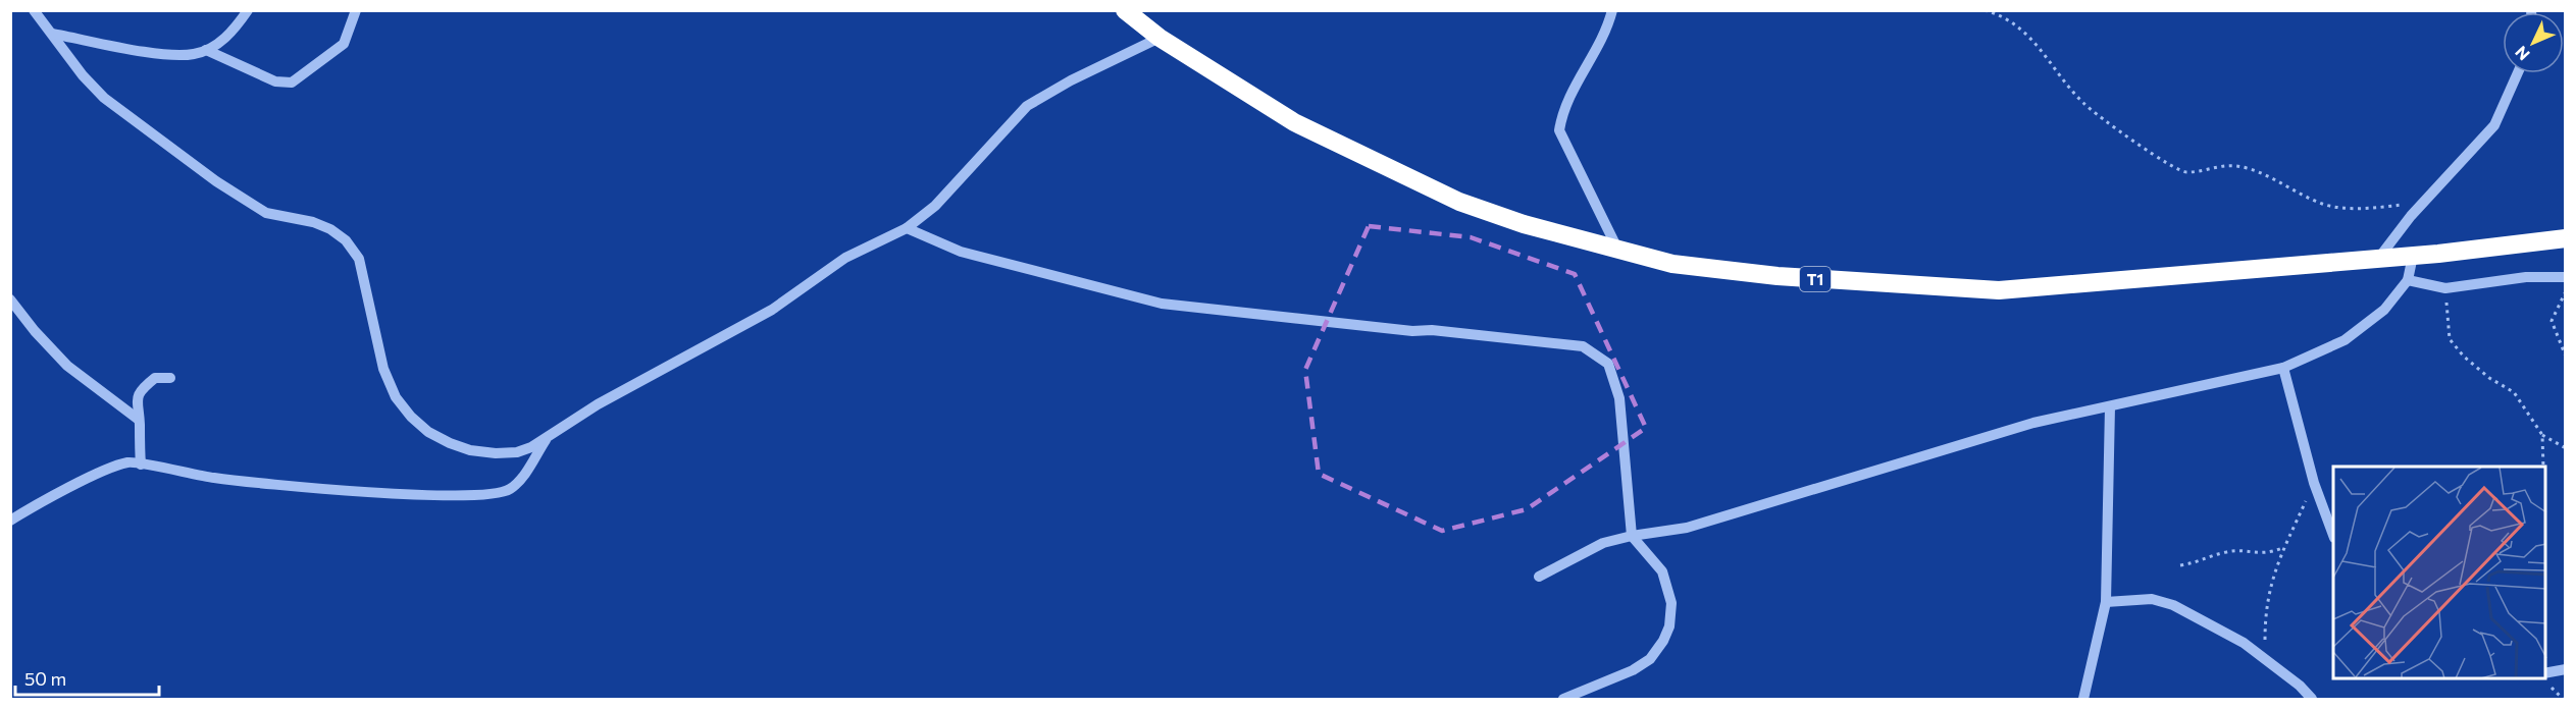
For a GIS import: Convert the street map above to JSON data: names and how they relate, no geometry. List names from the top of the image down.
{
  "streets": {
    "highway": ["T1"]
  },
  "scale_bar": "50 m",
  "north": "bottom left"
}
